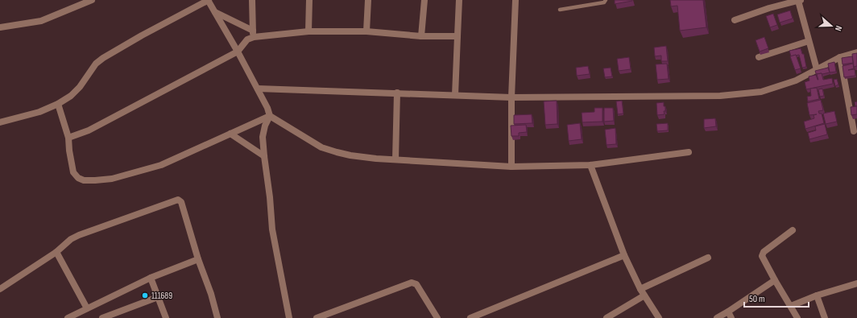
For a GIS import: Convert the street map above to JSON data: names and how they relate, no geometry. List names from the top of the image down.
{
  "places": ["111689"],
  "scale_bar": "50 m",
  "north": "right"
}
